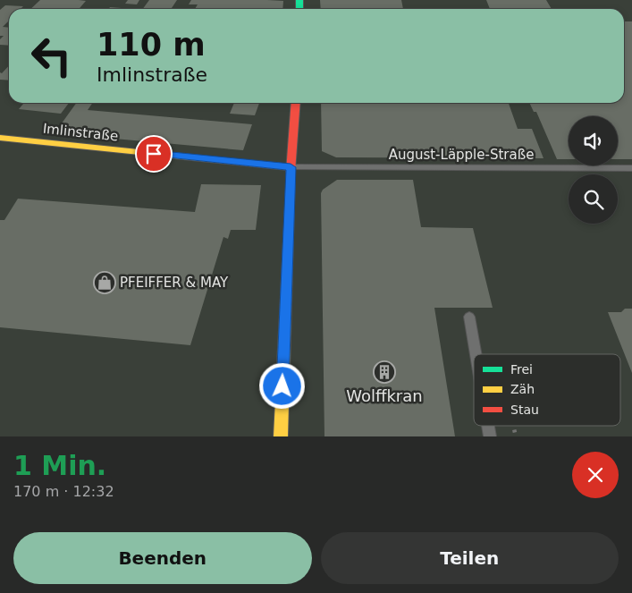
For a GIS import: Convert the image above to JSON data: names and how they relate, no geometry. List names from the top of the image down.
{
  "streets": {
    "main road": ["Imlinstraße"],
    "lane": ["August-Läpple-Straße"]
  },
  "crossings": [
    ["Imlinstraße", "August-Läpple-Straße"]
  ],
  "places": {
    "shop": ["PFEIFFER & MAY"],
    "building": ["Wolffkran"]
  },
  "legend": ["Frei", "Zäh", "Stau"],
  "page": {
    "turn": ["110 m", "Imlinstraße"],
    "heading": ["1 Min.", "170 m · 12:32"],
    "buttons": ["Beenden", "Teilen"]
  }
}
